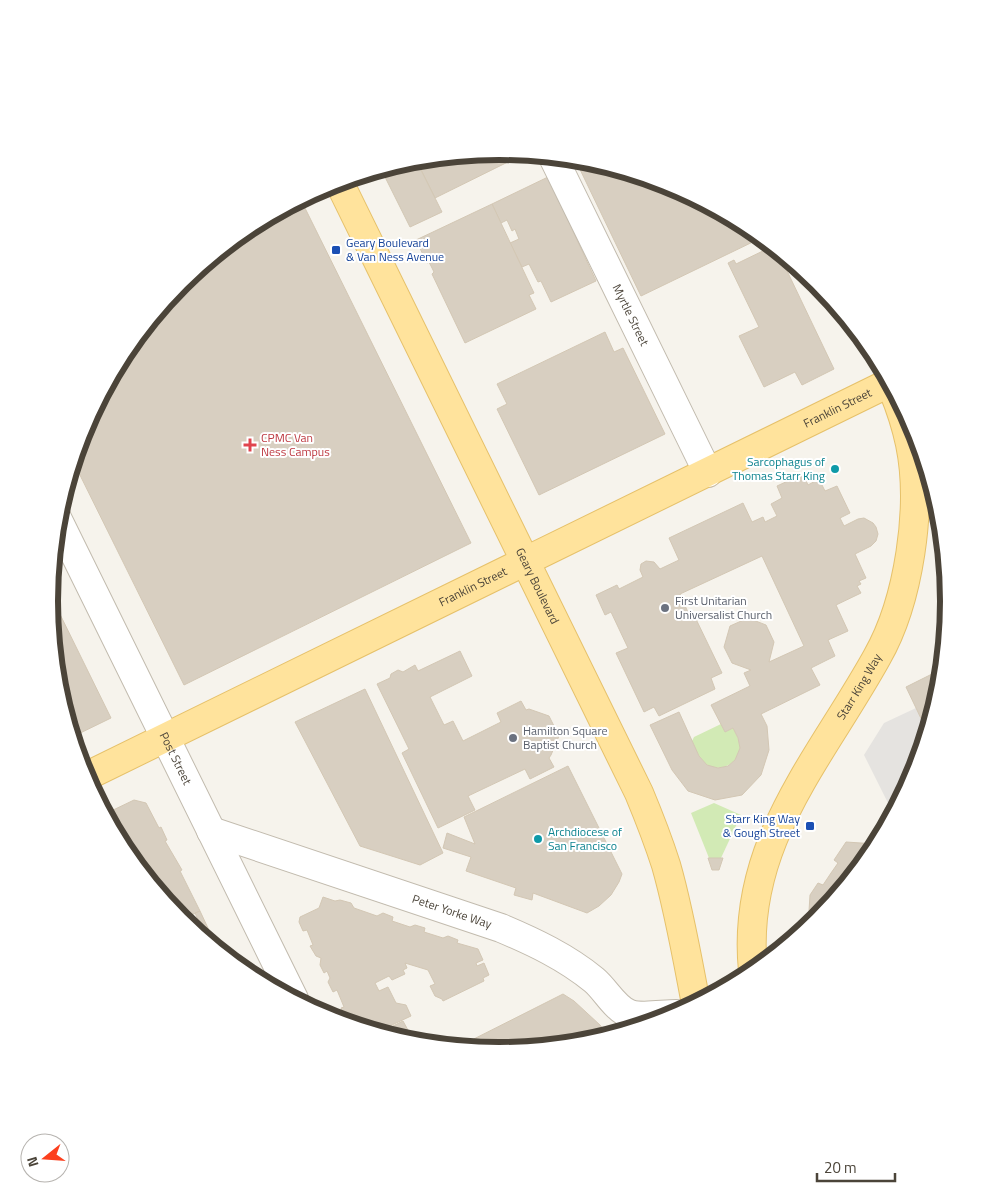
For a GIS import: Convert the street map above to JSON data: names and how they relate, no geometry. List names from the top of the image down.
{
  "streets": {
    "main road": ["Franklin Street", "Geary Boulevard", "Starr King Way"],
    "street": ["Myrtle Street", "Post Street", "Peter Yorke Way"]
  },
  "crossings": [
    ["Myrtle Street", "Franklin Street"],
    ["Franklin Street", "Geary Boulevard"],
    ["Franklin Street", "Post Street"],
    ["Post Street", "Peter Yorke Way"]
  ],
  "places": {
    "transit": ["Geary Boulevard & Van Ness Avenue", "Starr King Way & Gough Street"],
    "health": ["CPMC Van Ness Campus"],
    "other": [
      "Sarcophagus of Thomas Starr King",
      "First Unitarian Universalist Church",
      "Hamilton Square Baptist Church",
      "Archdiocese of San Francisco"
    ]
  },
  "scale_bar": "20 m",
  "north": "left"
}
